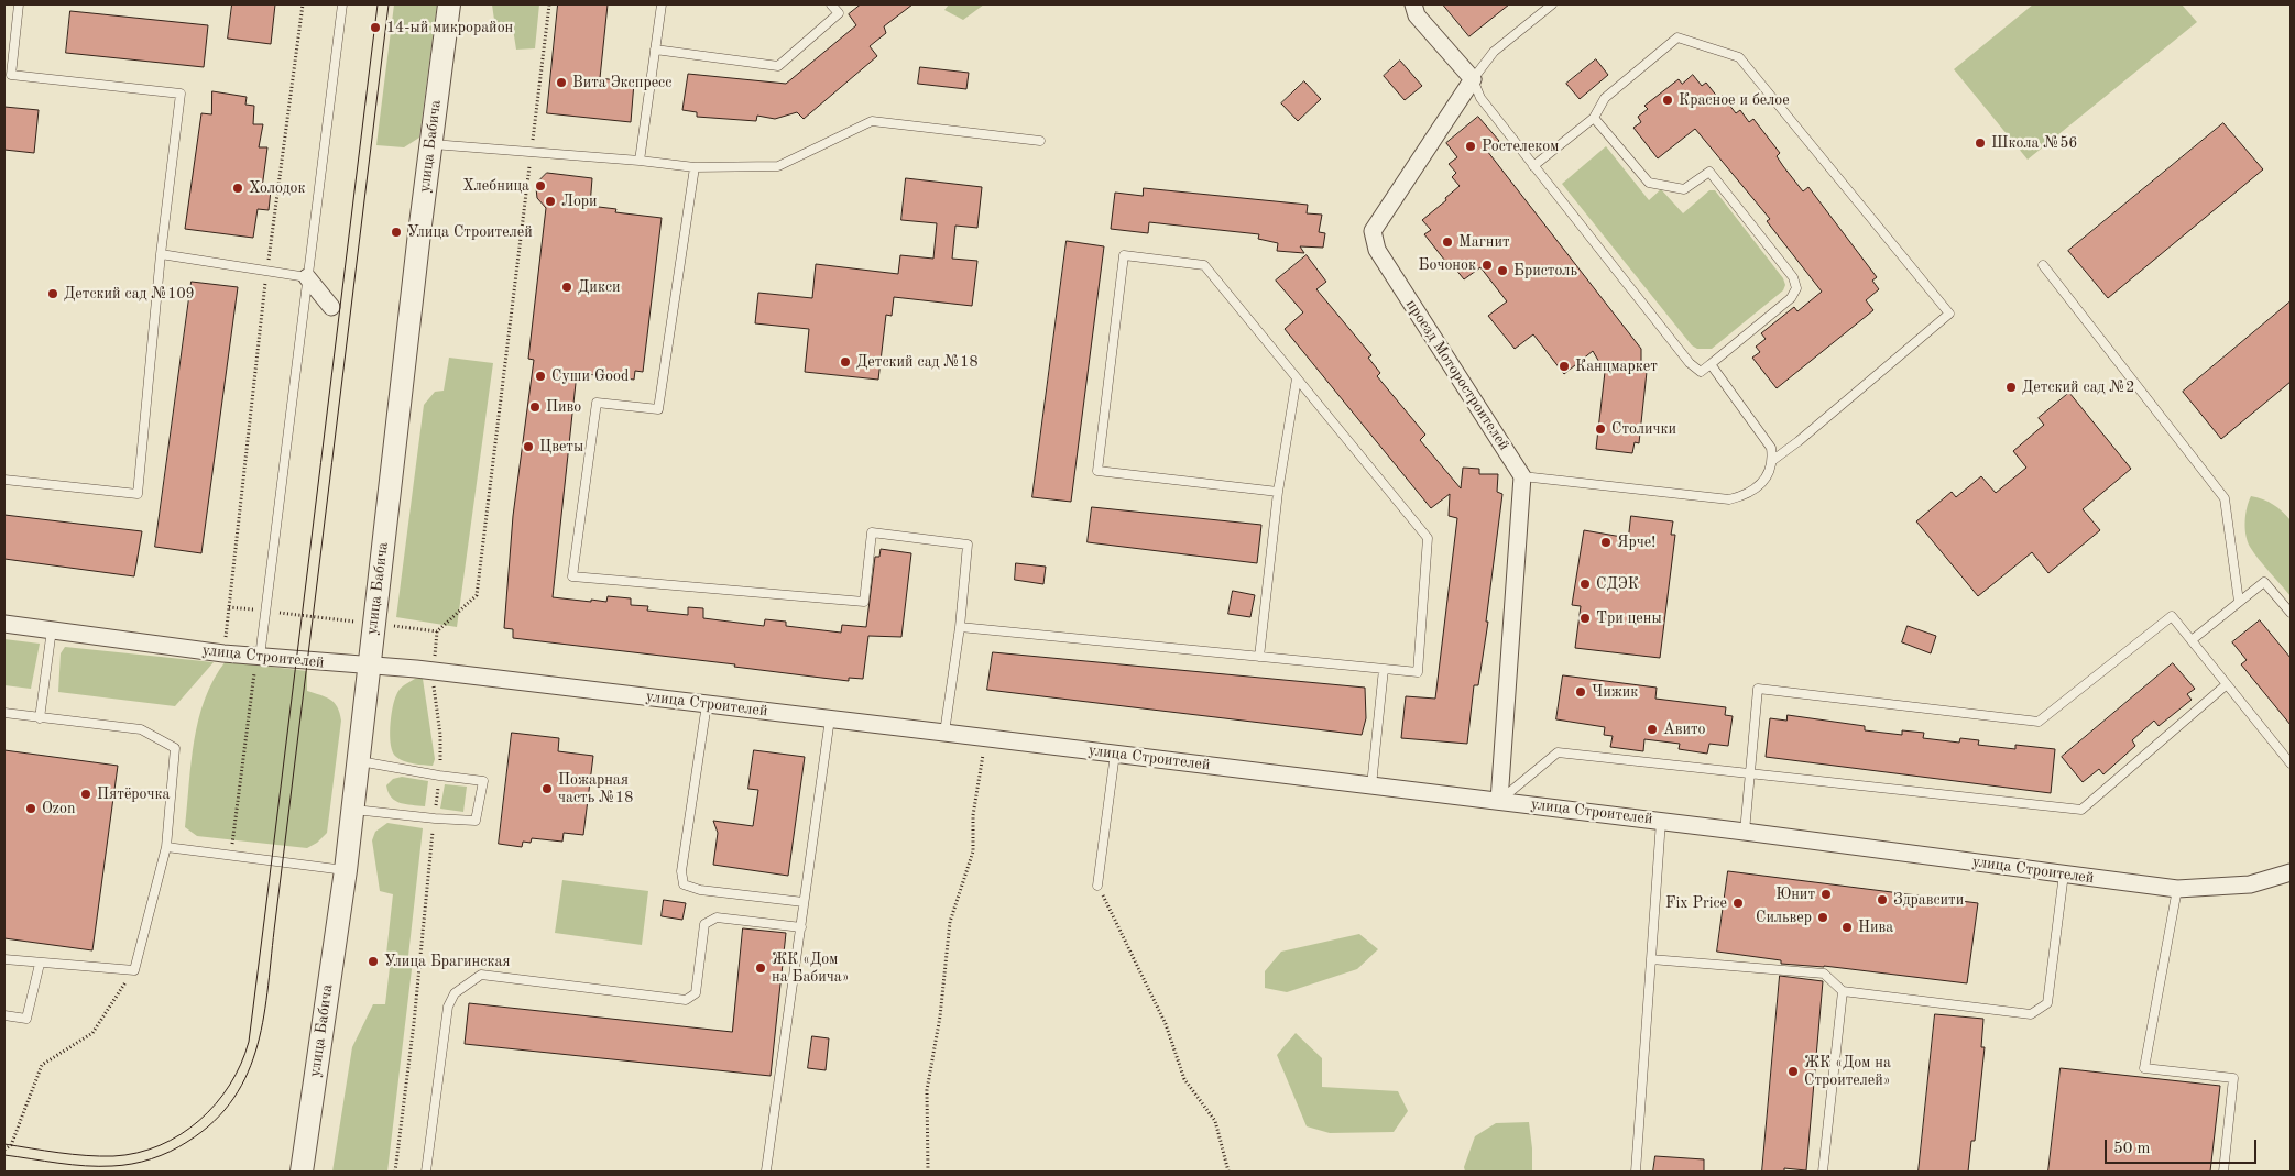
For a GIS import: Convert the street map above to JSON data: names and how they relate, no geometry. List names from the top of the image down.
{
  "streets": {
    "street": ["улица Бабича", "проезд Моторостроителей", "улица Строителей"]
  },
  "crossings": [
    ["улица Бабича", "улица Строителей"]
  ],
  "places": [
    "14-ый микрорайон",
    "Вита Экспресс",
    "Красное и белое",
    "Школа №56",
    "Ростелеком",
    "Хлебница",
    "Холодок",
    "Лори",
    "Улица Строителей",
    "Магнит",
    "Бочонок",
    "Бристоль",
    "Дикси",
    "Детский сад №109",
    "Детский сад №18",
    "Канцмаркет",
    "Суши Good",
    "Детский сад №2",
    "Пиво",
    "Столички",
    "Цветы",
    "Ярче!",
    "СДЭК",
    "Три цены",
    "Чижик",
    "Авито",
    "Пожарная часть №18",
    "Пятёрочка",
    "Ozon",
    "Юнит",
    "Здравсити",
    "Fix Price",
    "Сильвер",
    "Нива",
    "Улица Брагинская",
    "ЖК «Дом на Бабича»",
    "ЖК «Дом на Строителей»"
  ],
  "scale_bar": "50 m"
}
